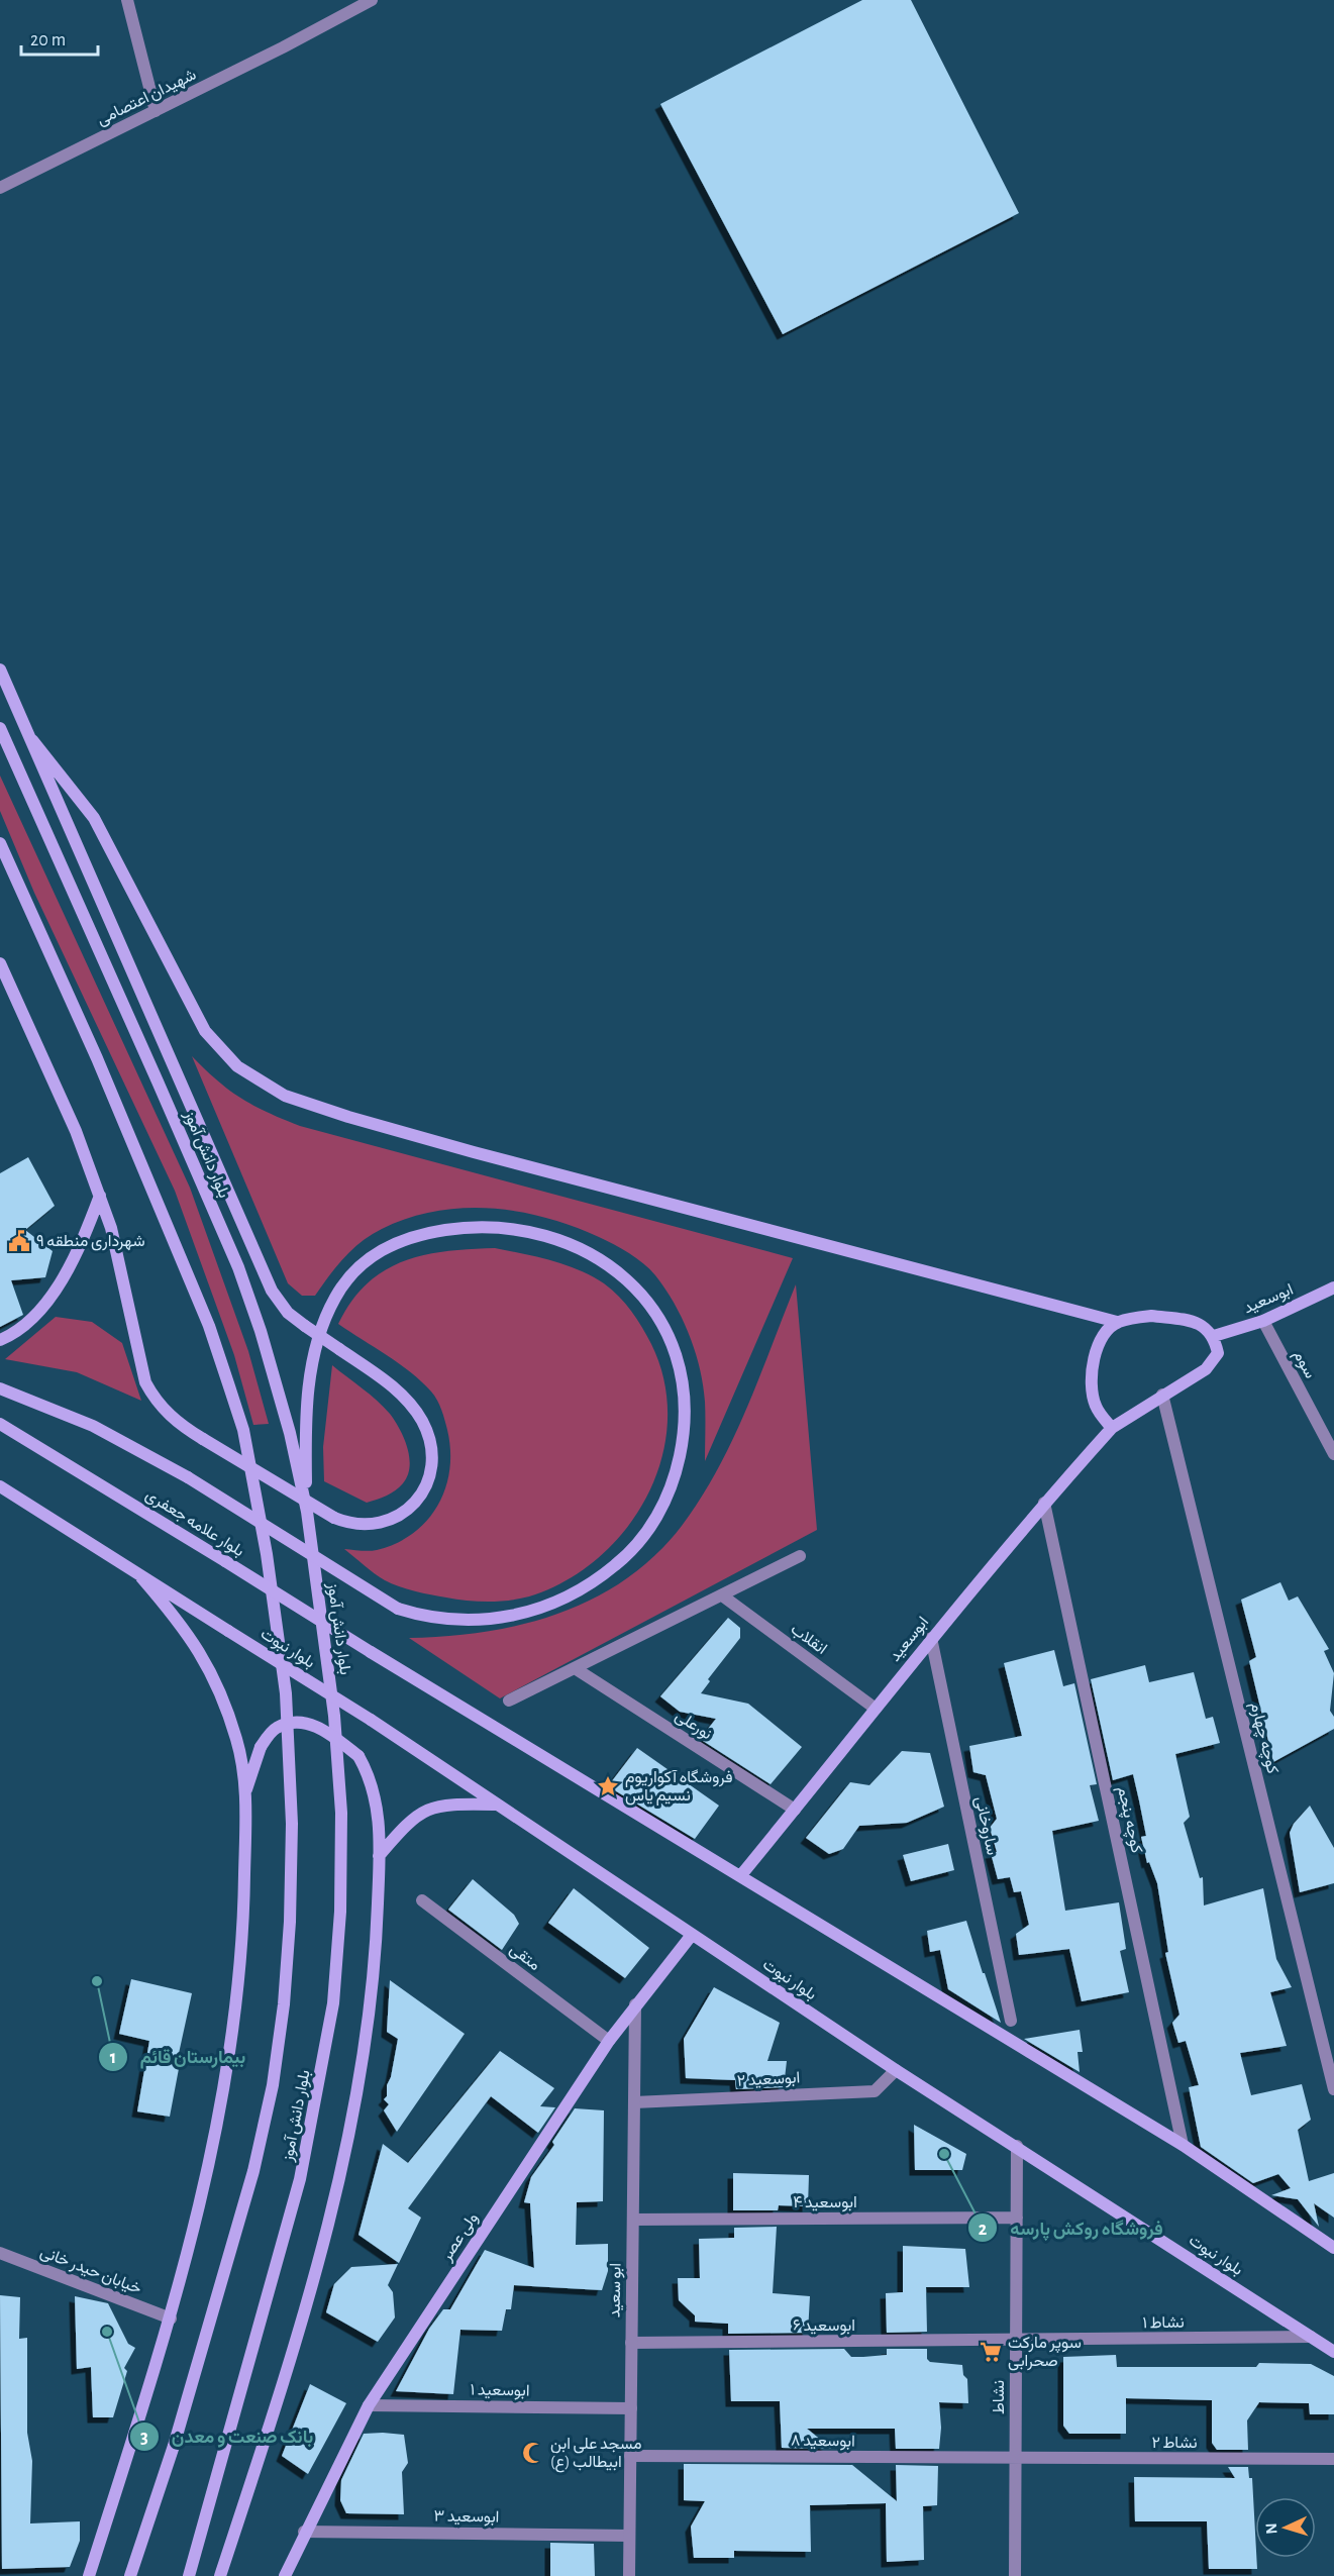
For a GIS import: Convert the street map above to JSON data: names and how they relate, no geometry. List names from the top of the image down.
{
  "streets": {
    "main road": [
      "بلوار دانش آموز",
      "ابوسعید",
      "بلوار علامه جعفری",
      "بلوار نبوت",
      "ولی عصر"
    ],
    "street": [
      "شهیدان اعتصامی",
      "سوم",
      "انقلاب",
      "نورعلی",
      "کوچه چهارم",
      "کوچه پنجم",
      "ساروخانی",
      "متقی",
      "ابوسعید ۲",
      "ابوسعید ۴",
      "خیابان حیدر خانی",
      "ابو سعید",
      "نشاط ۱",
      "ابوسعید ۶",
      "ابوسعید ۱",
      "نشاط",
      "ابوسعید ۸",
      "نشاط ۲",
      "ابوسعید ۳"
    ]
  },
  "crossings": [
    ["ابوسعید", "سوم"],
    ["ابوسعید", "بلوار علامه جعفری"],
    ["ابوسعید", "انقلاب"],
    ["ابوسعید", "نورعلی"],
    ["ابوسعید", "کوچه چهارم"],
    ["ابوسعید", "کوچه پنجم"],
    ["ابوسعید", "ساروخانی"],
    ["بلوار نبوت", "ابوسعید ۲"],
    ["بلوار نبوت", "ولی عصر"],
    ["بلوار نبوت", "نشاط ۱"],
    ["بلوار نبوت", "نشاط"],
    ["متقی", "ولی عصر"],
    ["ابوسعید ۲", "ابو سعید"],
    ["ابوسعید ۴", "ابو سعید"],
    ["ابوسعید ۴", "نشاط"],
    ["ولی عصر", "ابو سعید"],
    ["ولی عصر", "ابوسعید ۱"],
    ["ولی عصر", "ابوسعید ۳"],
    ["ابو سعید", "ابوسعید ۶"],
    ["ابو سعید", "ابوسعید ۱"],
    ["ابو سعید", "ابوسعید ۸"],
    ["ابو سعید", "ابوسعید ۳"],
    ["نشاط ۱", "ابوسعید ۶"],
    ["نشاط ۱", "نشاط"],
    ["ابوسعید ۶", "نشاط"],
    ["نشاط", "ابوسعید ۸"],
    ["نشاط", "نشاط ۲"],
    ["ابوسعید ۸", "نشاط ۲"]
  ],
  "places": {
    "public building": ["شهرداری منطقه ۹"],
    "place": ["فروشگاه آکواریوم نسیم یاس"],
    "other": ["بیمارستان قائم", "فروشگاه روکش پارسه", "بانک صنعت و معدن"],
    "supermarket": ["سوپر مارکت صحرابی"],
    "mosque": ["مسجد علی ابن ابیطالب (ع)"]
  },
  "scale_bar": "20 m",
  "north": "left"
}
